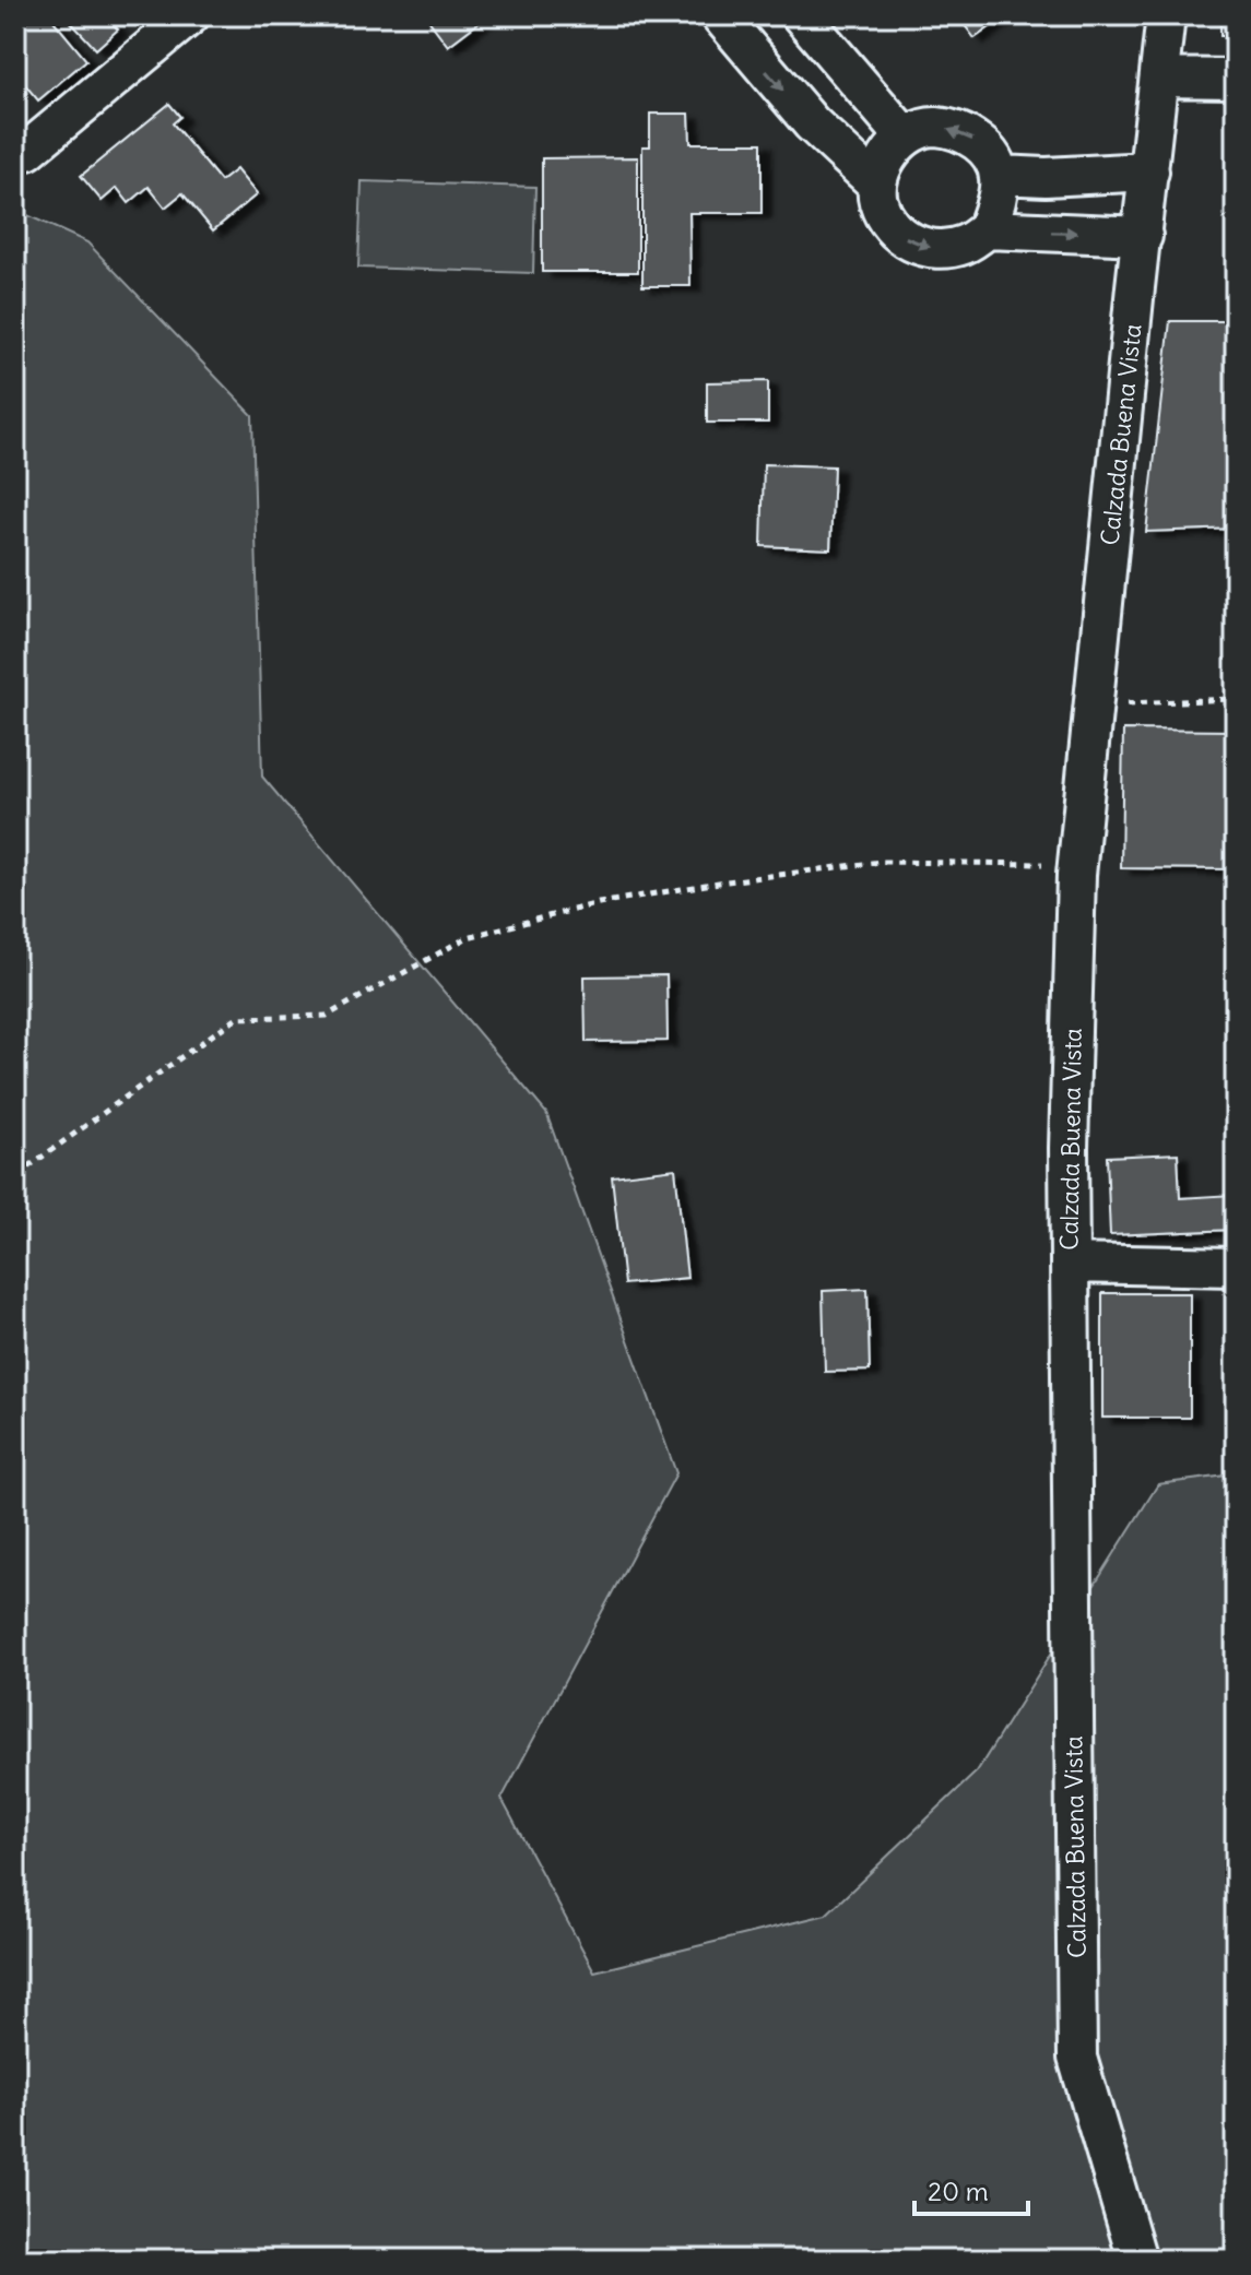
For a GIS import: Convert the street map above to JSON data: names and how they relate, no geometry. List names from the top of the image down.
{
  "streets": {
    "street": ["Calzada Buena Vista"]
  },
  "scale_bar": "20 m"
}
